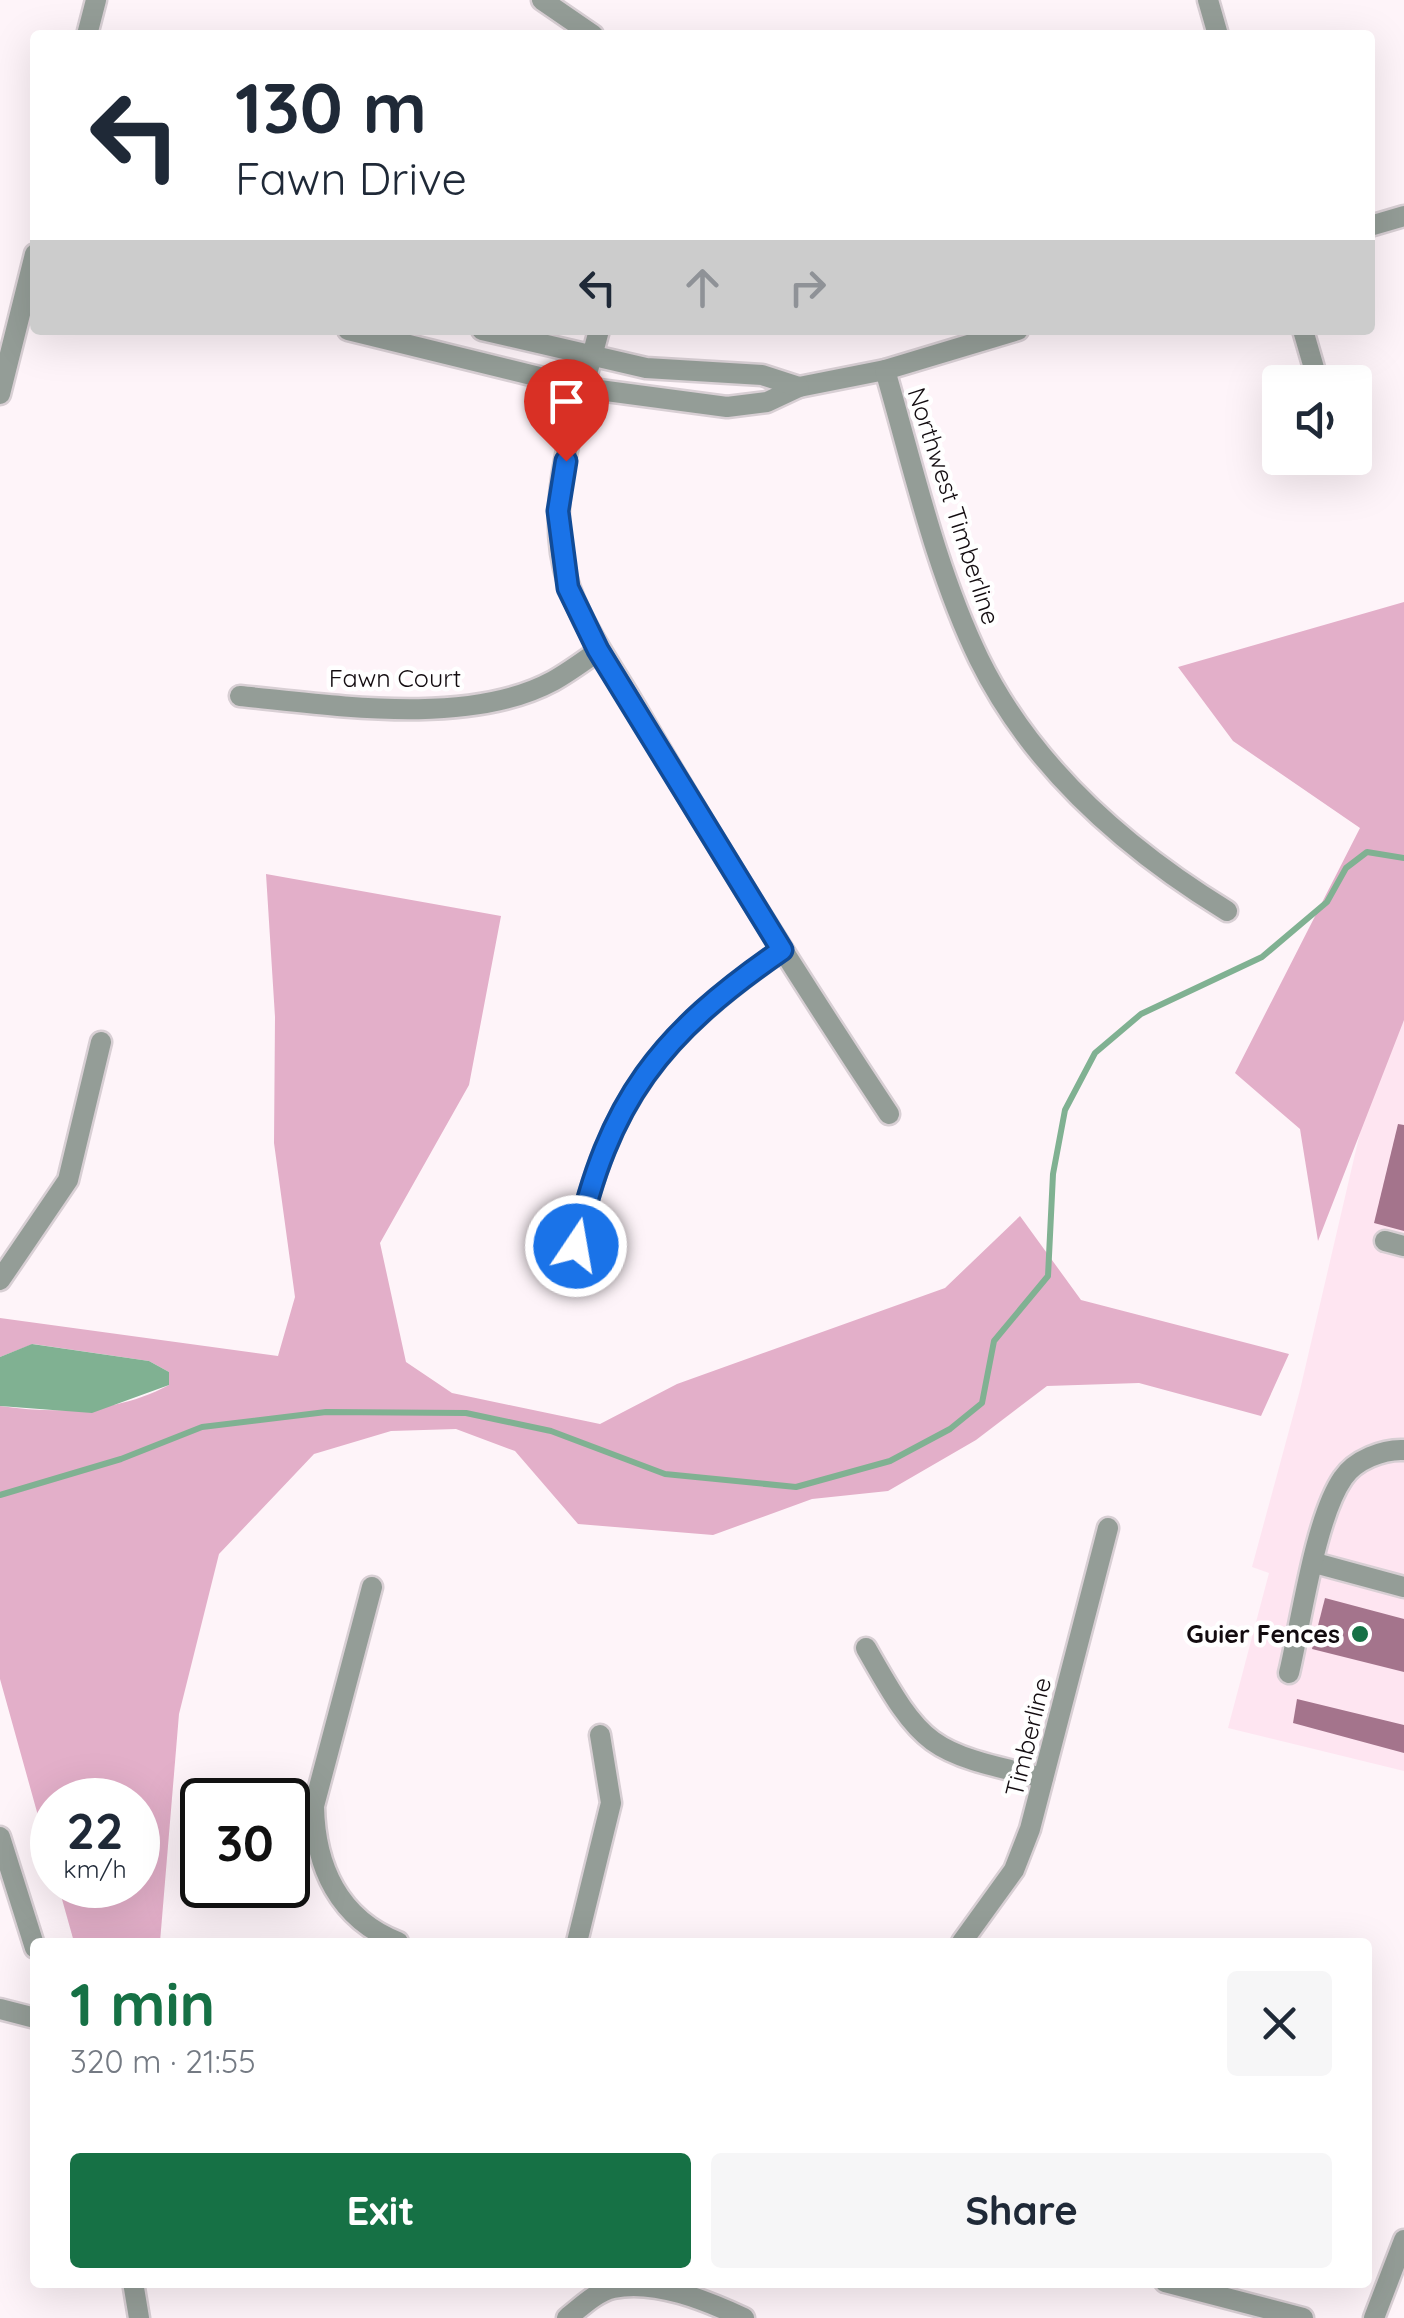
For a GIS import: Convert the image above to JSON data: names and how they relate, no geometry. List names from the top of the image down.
{
  "streets": {
    "street": ["Northwest Timberline", "Fawn Court", "Timberline"]
  },
  "places": ["Guier Fences"],
  "page": {
    "turn": ["130 m", "Fawn Drive"],
    "speed": "22 km/h",
    "limit": "30",
    "heading": ["1 min", "320 m · 21:55"],
    "buttons": ["Exit", "Share"]
  }
}
